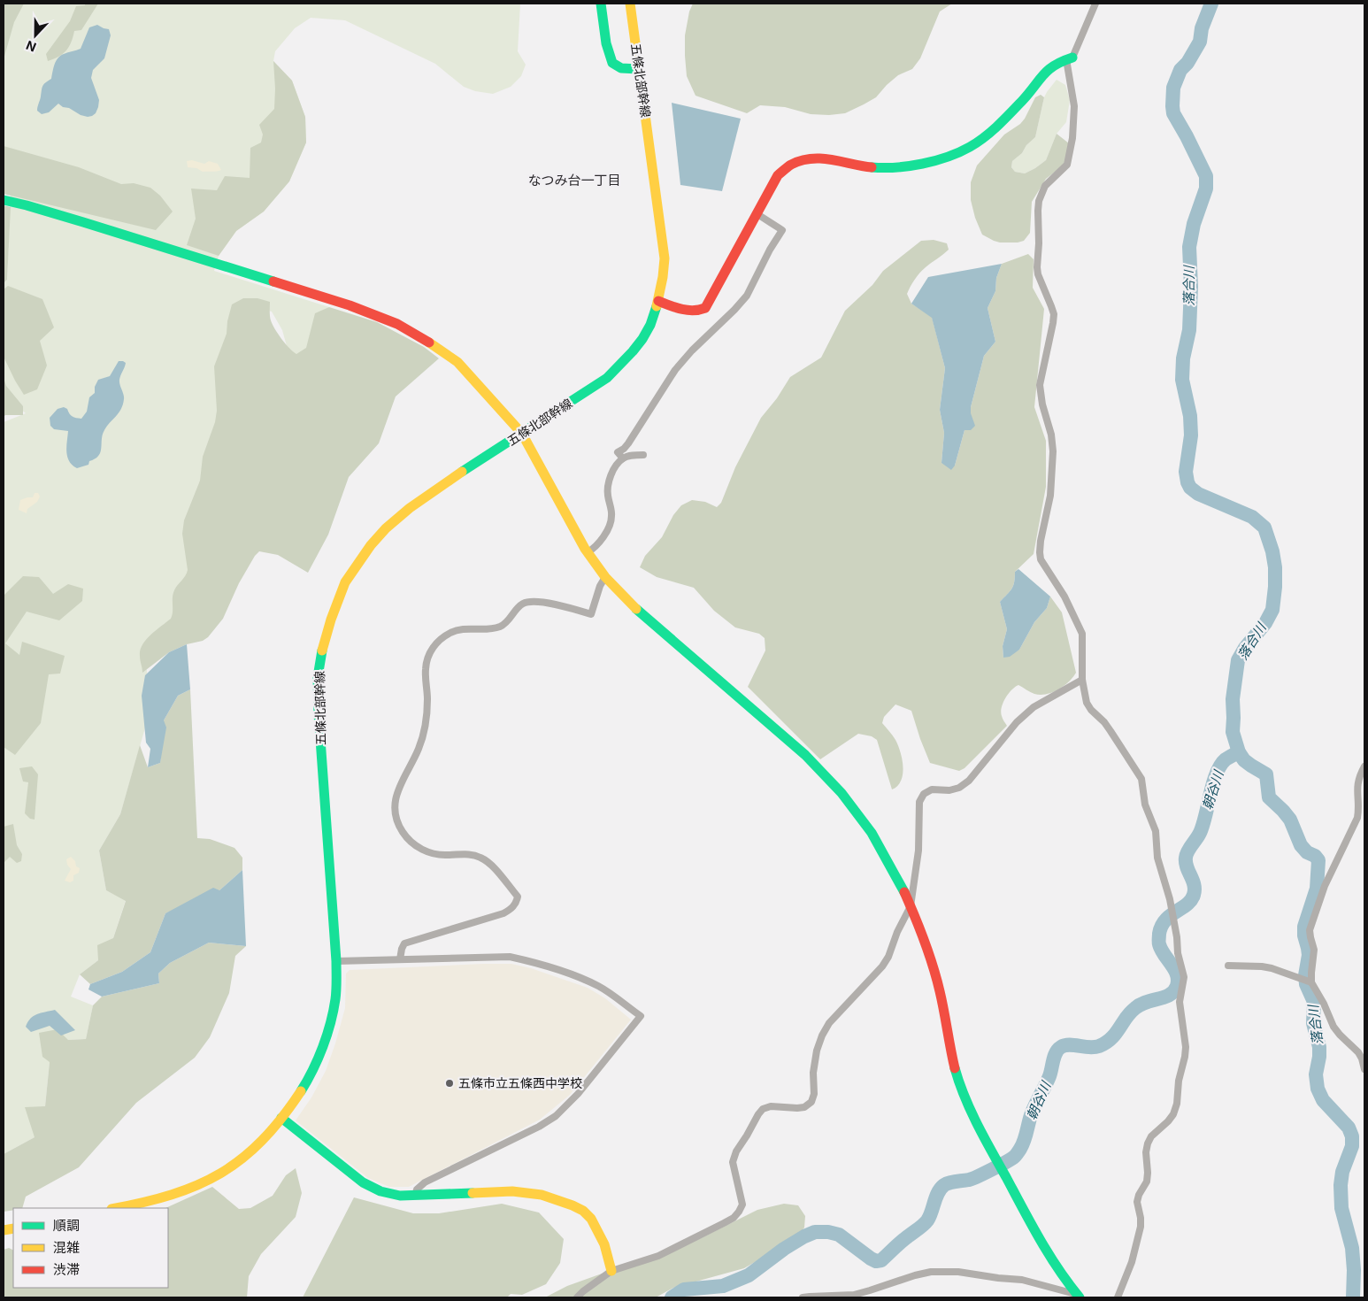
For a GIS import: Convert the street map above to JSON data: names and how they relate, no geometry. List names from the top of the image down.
{
  "streets": {
    "street": ["五條北部幹線"]
  },
  "districts": ["なつみ台一丁目"],
  "water": ["落合川", "朝谷川"],
  "places": ["五條市立五條西中学校"],
  "legend": ["順調", "混雑", "渋滞"],
  "north": "bottom"
}
